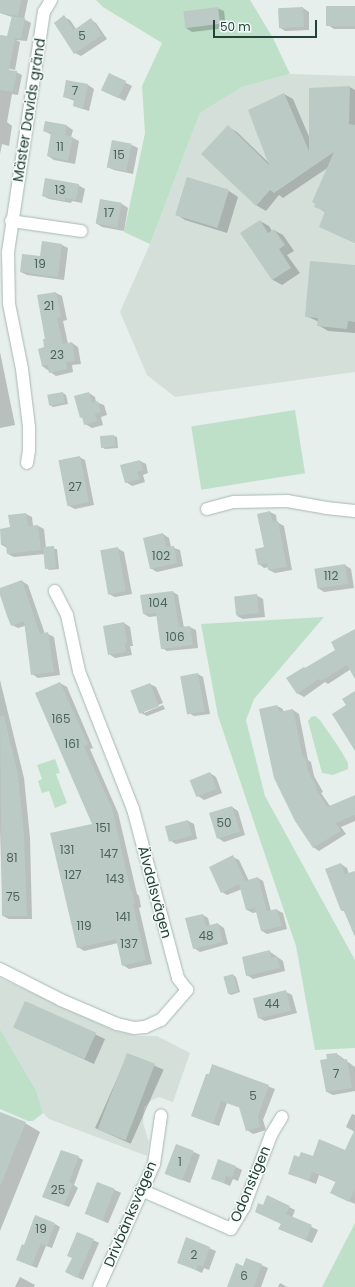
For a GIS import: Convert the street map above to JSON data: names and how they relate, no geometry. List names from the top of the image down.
{
  "streets": {
    "street": [
      "Mäster Davids gränd",
      "Älvdalsvägen",
      "Odonstigen",
      "Drivbänksvägen"
    ]
  },
  "crossings": [
    ["Odonstigen", "Drivbänksvägen"]
  ],
  "house_numbers": [
    "5",
    "7",
    "11",
    "15",
    "13",
    "17",
    "19",
    "21",
    "23",
    "27",
    "102",
    "112",
    "104",
    "106",
    "165",
    "161",
    "50",
    "151",
    "131",
    "147",
    "81",
    "127",
    "143",
    "75",
    "141",
    "119",
    "48",
    "137",
    "44",
    "7",
    "5",
    "1",
    "25",
    "19",
    "2",
    "6"
  ],
  "scale_bar": "50 m"
}
